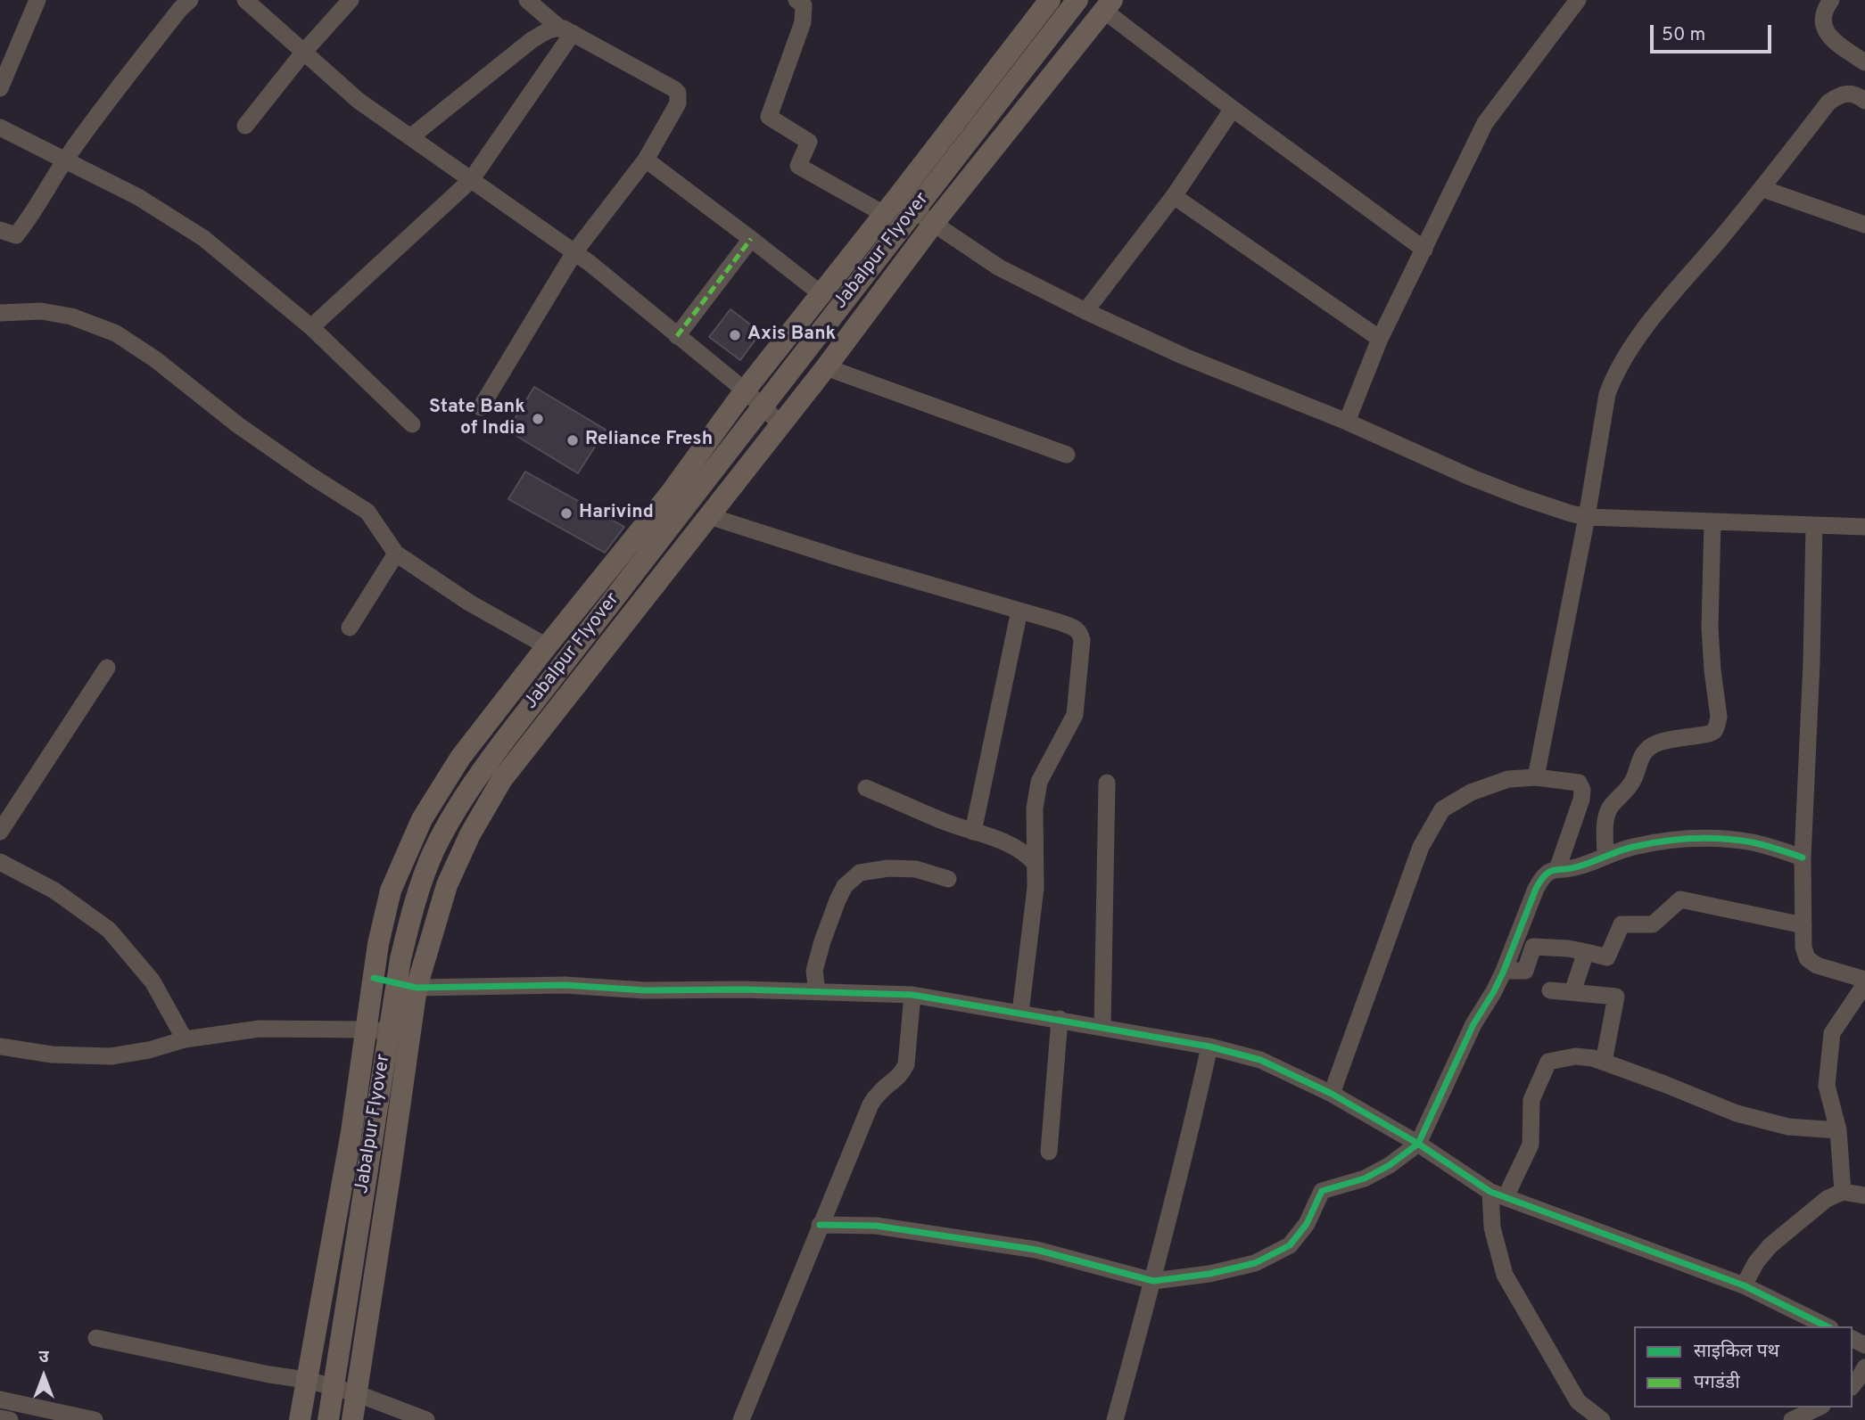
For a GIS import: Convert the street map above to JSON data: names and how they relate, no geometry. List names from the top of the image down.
{
  "streets": {
    "main road": ["Jabalpur Flyover"]
  },
  "places": [
    "Axis Bank",
    "State Bank of India",
    "Reliance Fresh",
    "Harivind"
  ],
  "legend": ["साइकिल पथ", "पगडंडी"],
  "scale_bar": "50 m",
  "north": "top"
}
